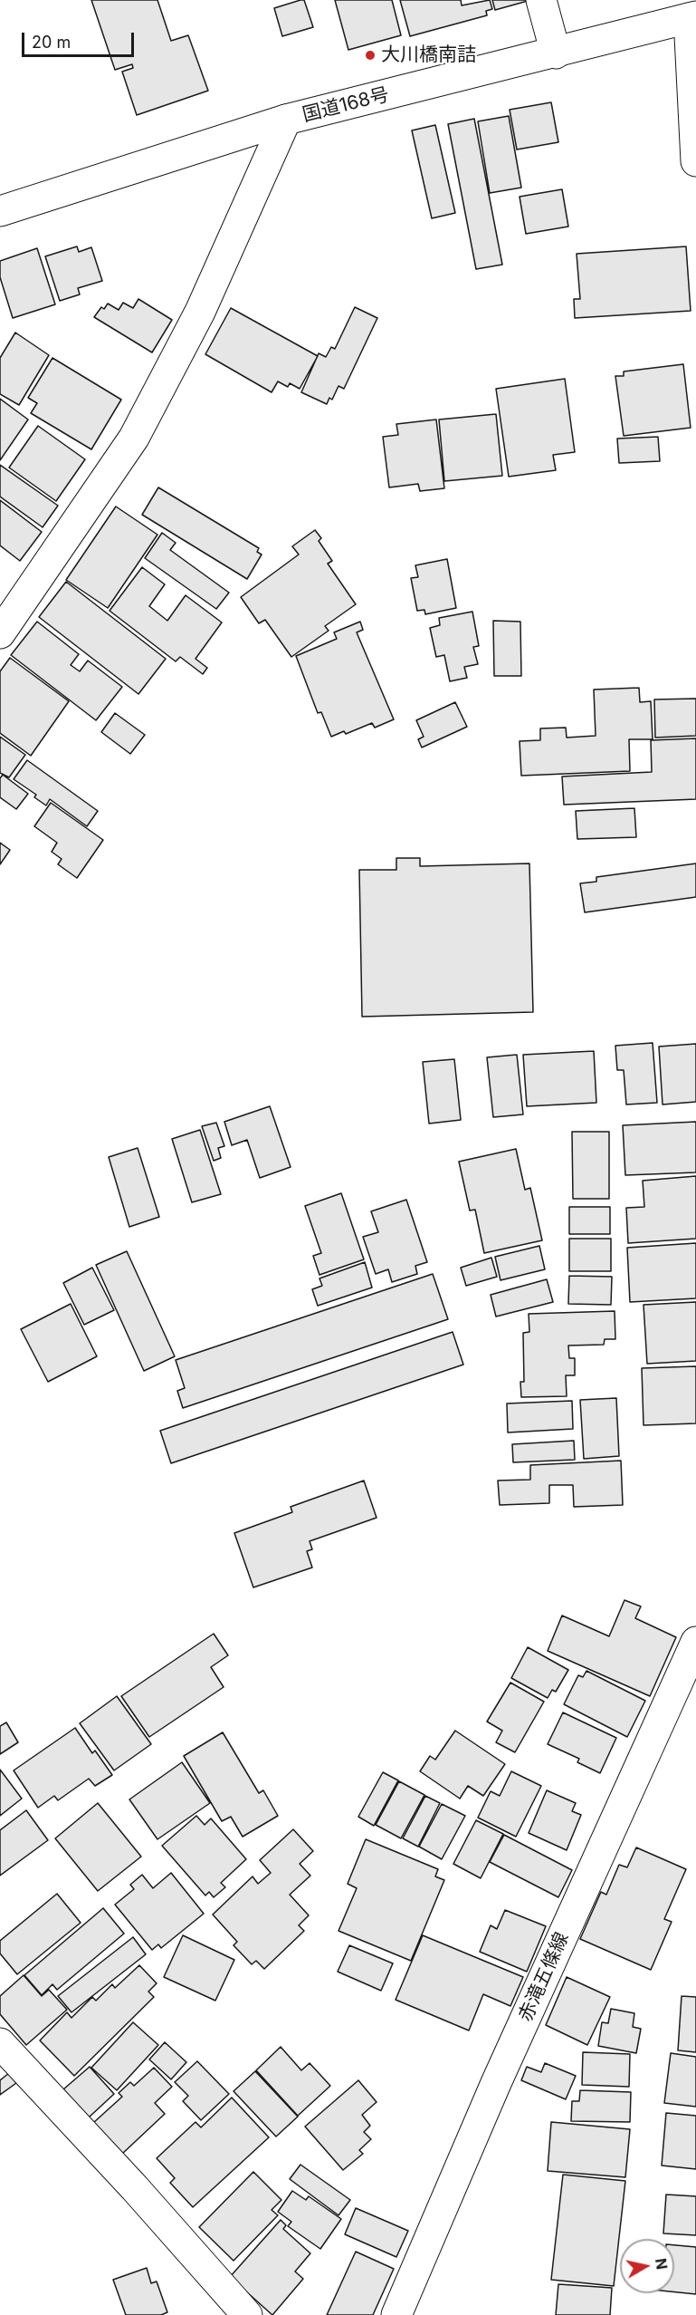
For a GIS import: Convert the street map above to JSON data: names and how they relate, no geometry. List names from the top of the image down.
{
  "streets": {
    "main road": ["国道168号", "赤滝五條線"]
  },
  "places": ["大川橋南詰"],
  "scale_bar": "20 m",
  "north": "right"
}
